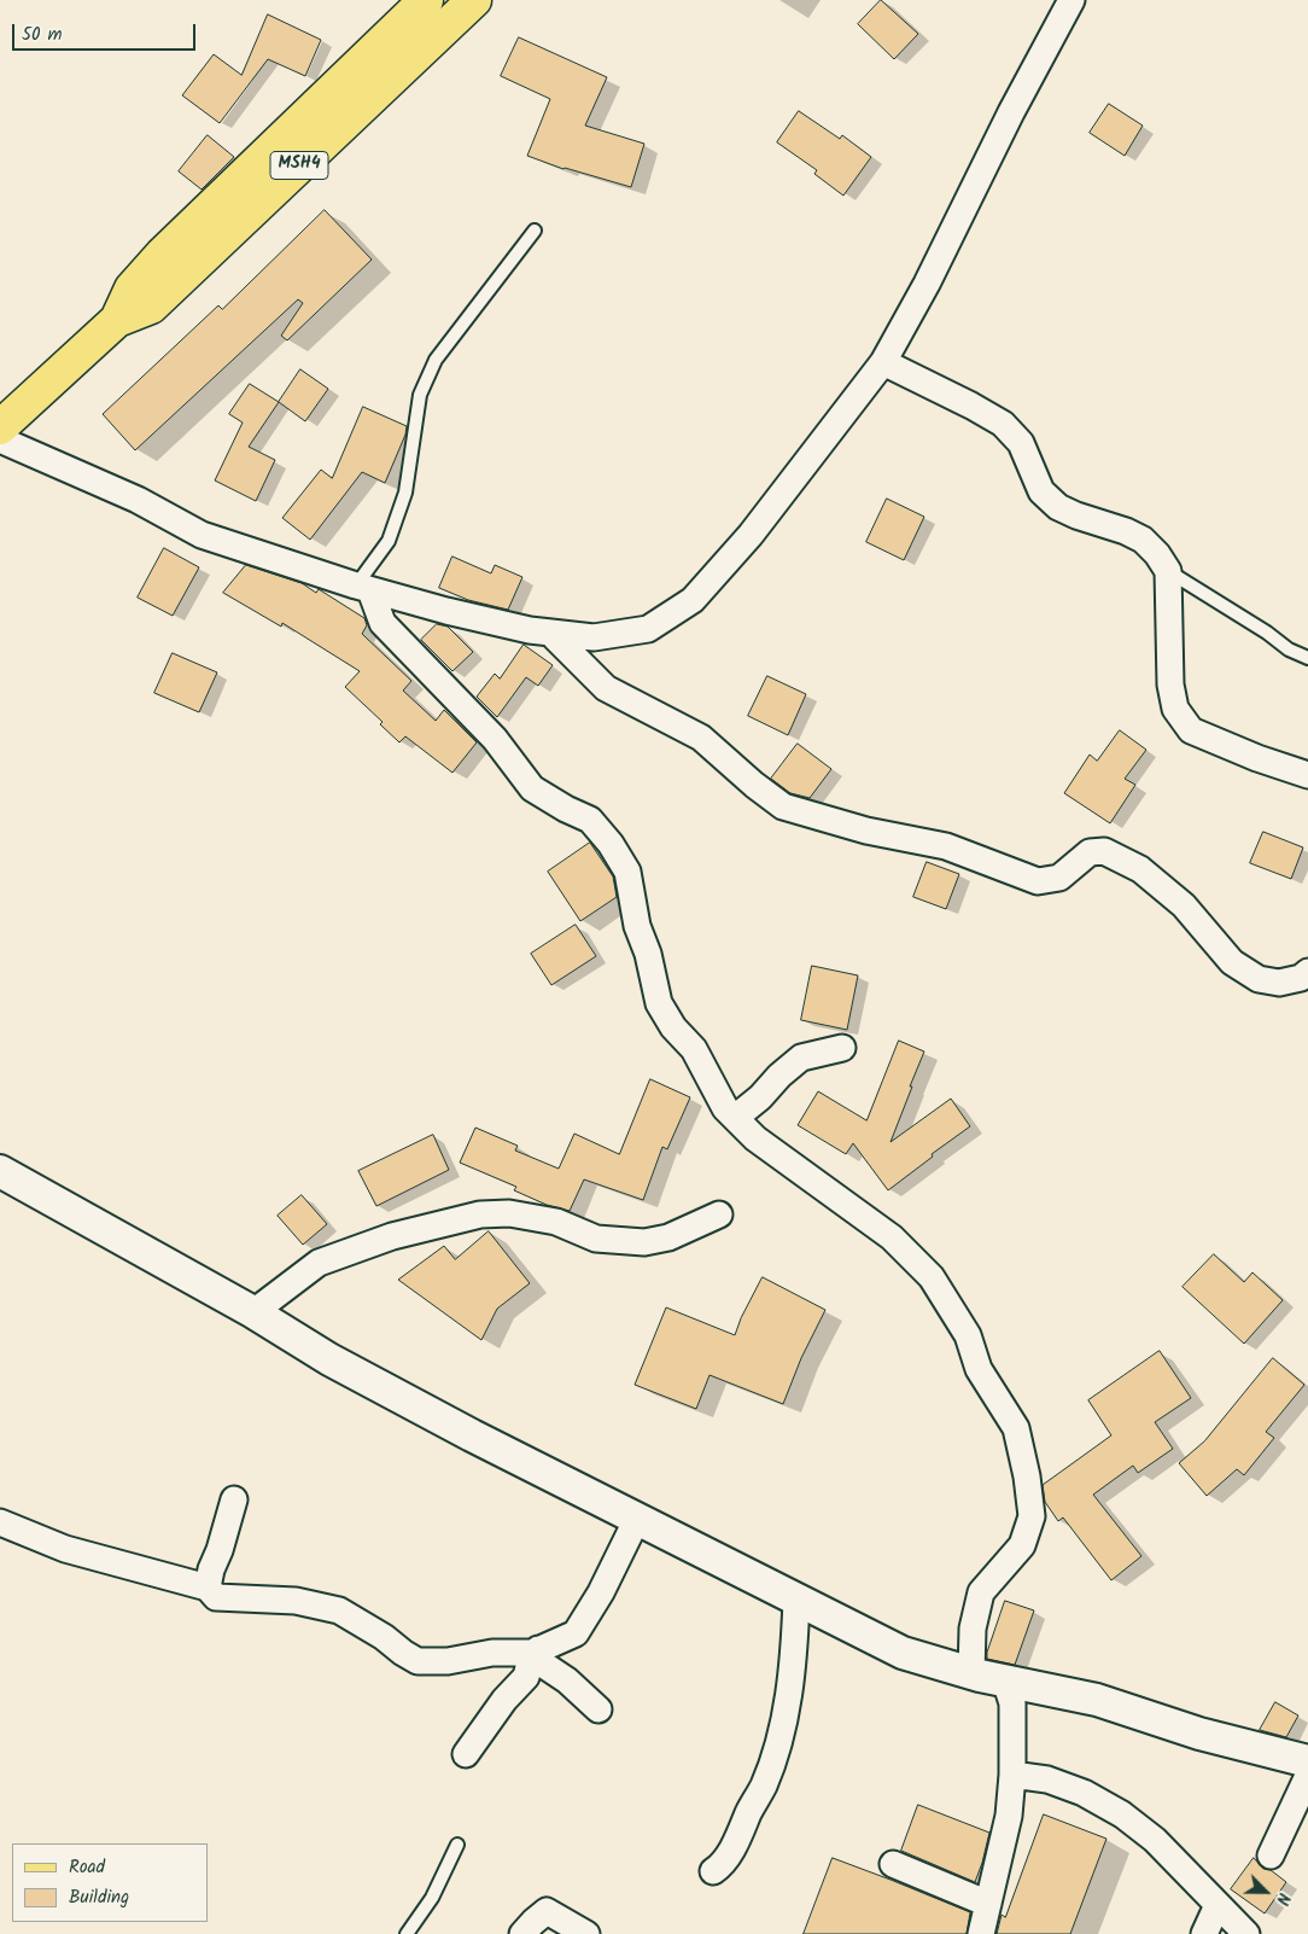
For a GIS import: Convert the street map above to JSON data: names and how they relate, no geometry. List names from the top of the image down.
{
  "streets": {
    "main road": ["MSH4"]
  },
  "legend": ["Road", "Building"],
  "scale_bar": "50 m",
  "north": "bottom right"
}
